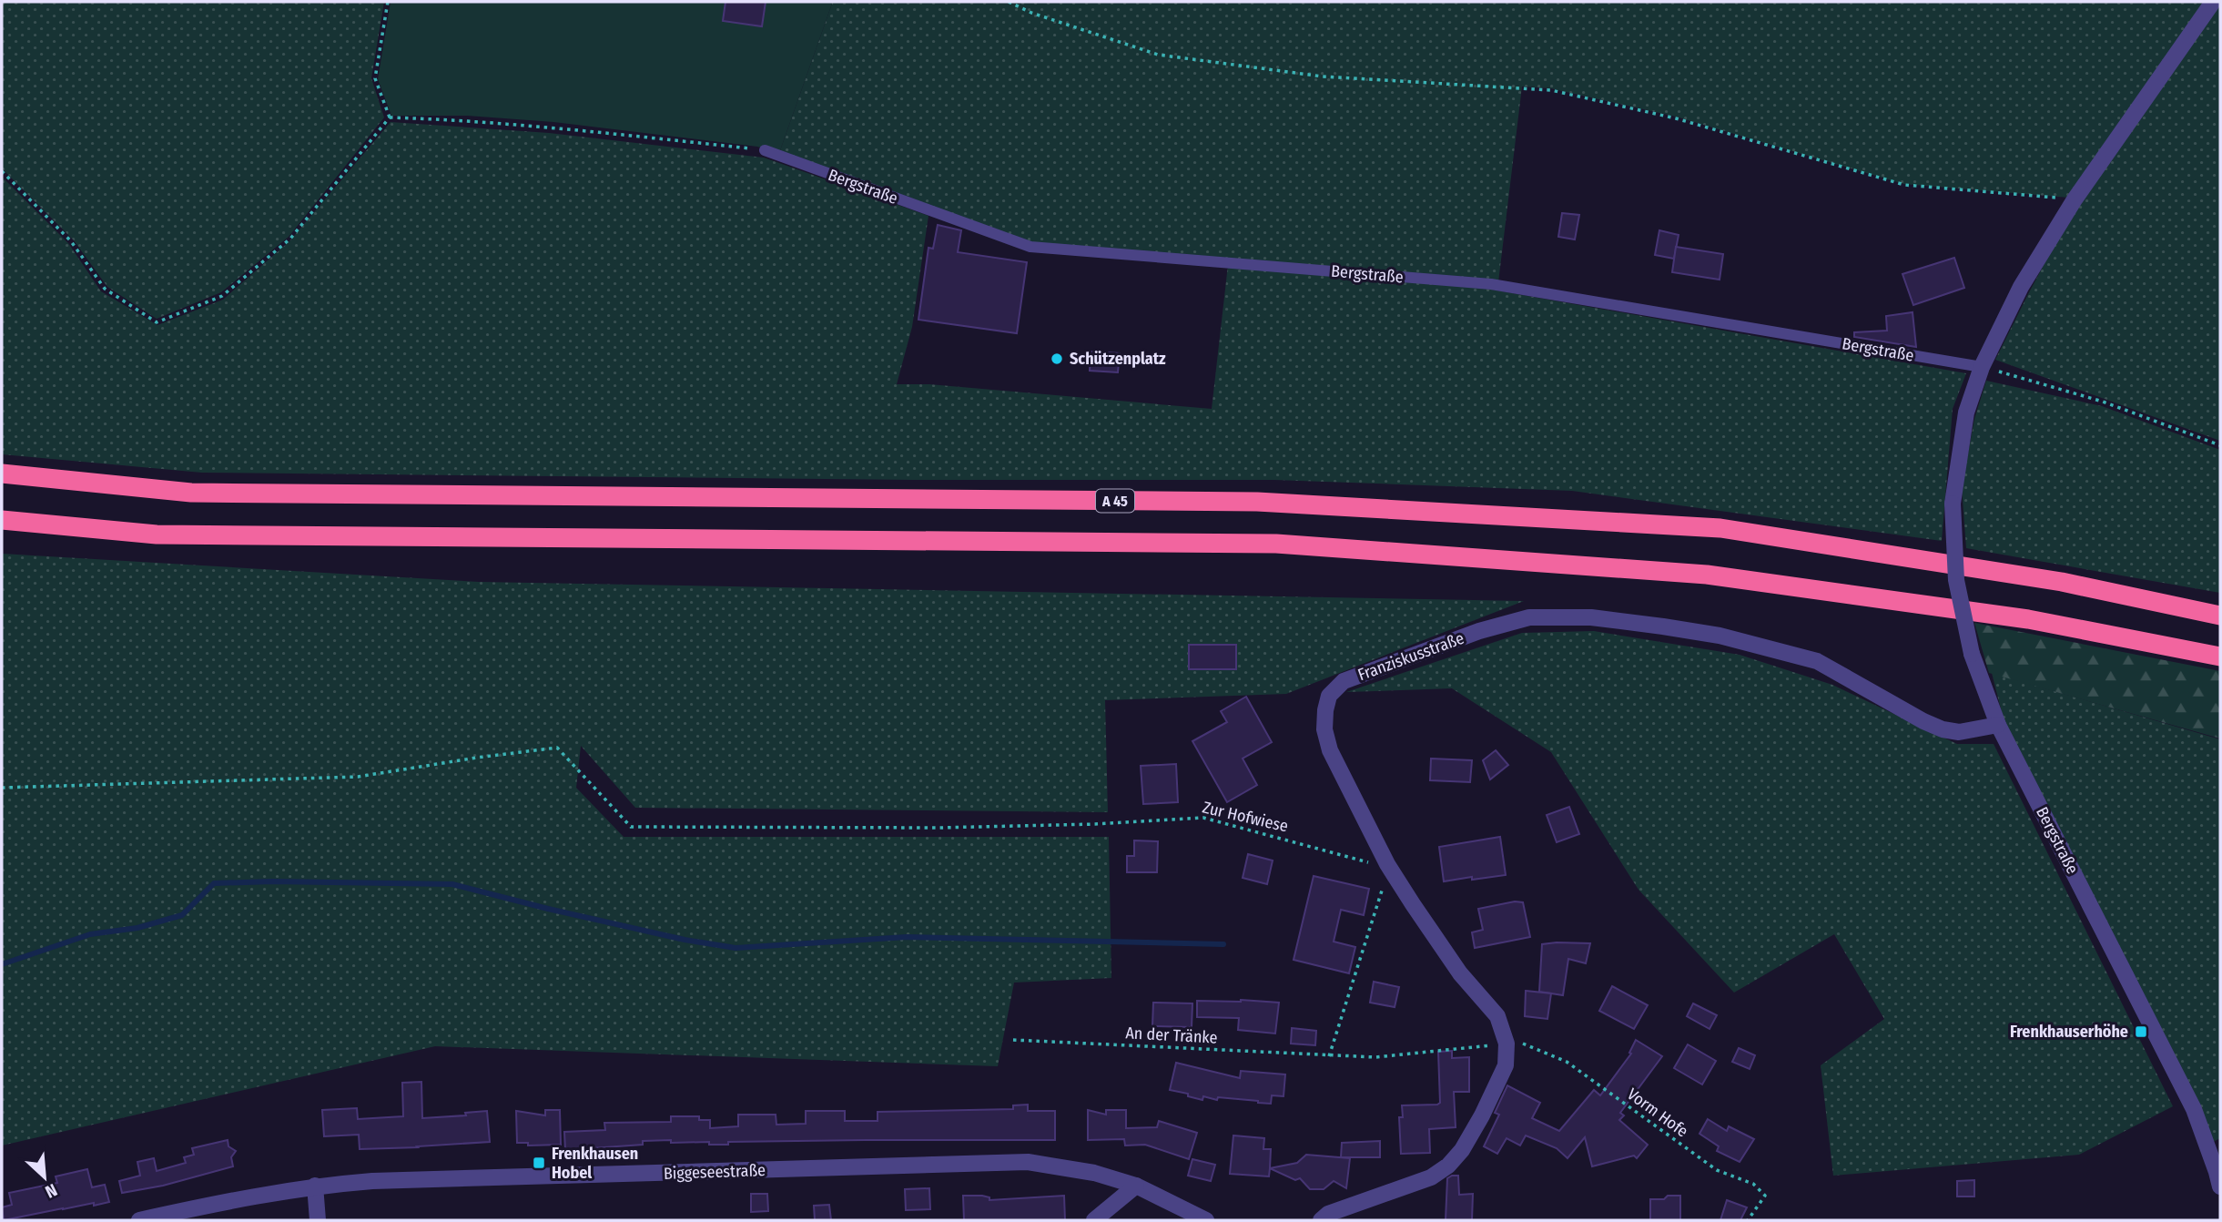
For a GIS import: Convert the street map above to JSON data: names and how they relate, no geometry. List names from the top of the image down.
{
  "streets": {
    "highway": ["A 45"],
    "street": ["Bergstraße", "Franziskusstraße", "Biggeseestraße"],
    "path": ["Zur Hofwiese", "An der Tränke", "Vorm Hofe"]
  },
  "crossings": [
    ["Bergstraße", "Franziskusstraße"],
    ["Franziskusstraße", "Zur Hofwiese"],
    ["Franziskusstraße", "An der Tränke"],
    ["Franziskusstraße", "Vorm Hofe"],
    ["An der Tränke", "Vorm Hofe"]
  ],
  "places": {
    "other": ["Schützenplatz"],
    "transit": ["Frenkhauserhöhe", "Frenkhausen Hobel"]
  },
  "north": "bottom right"
}
